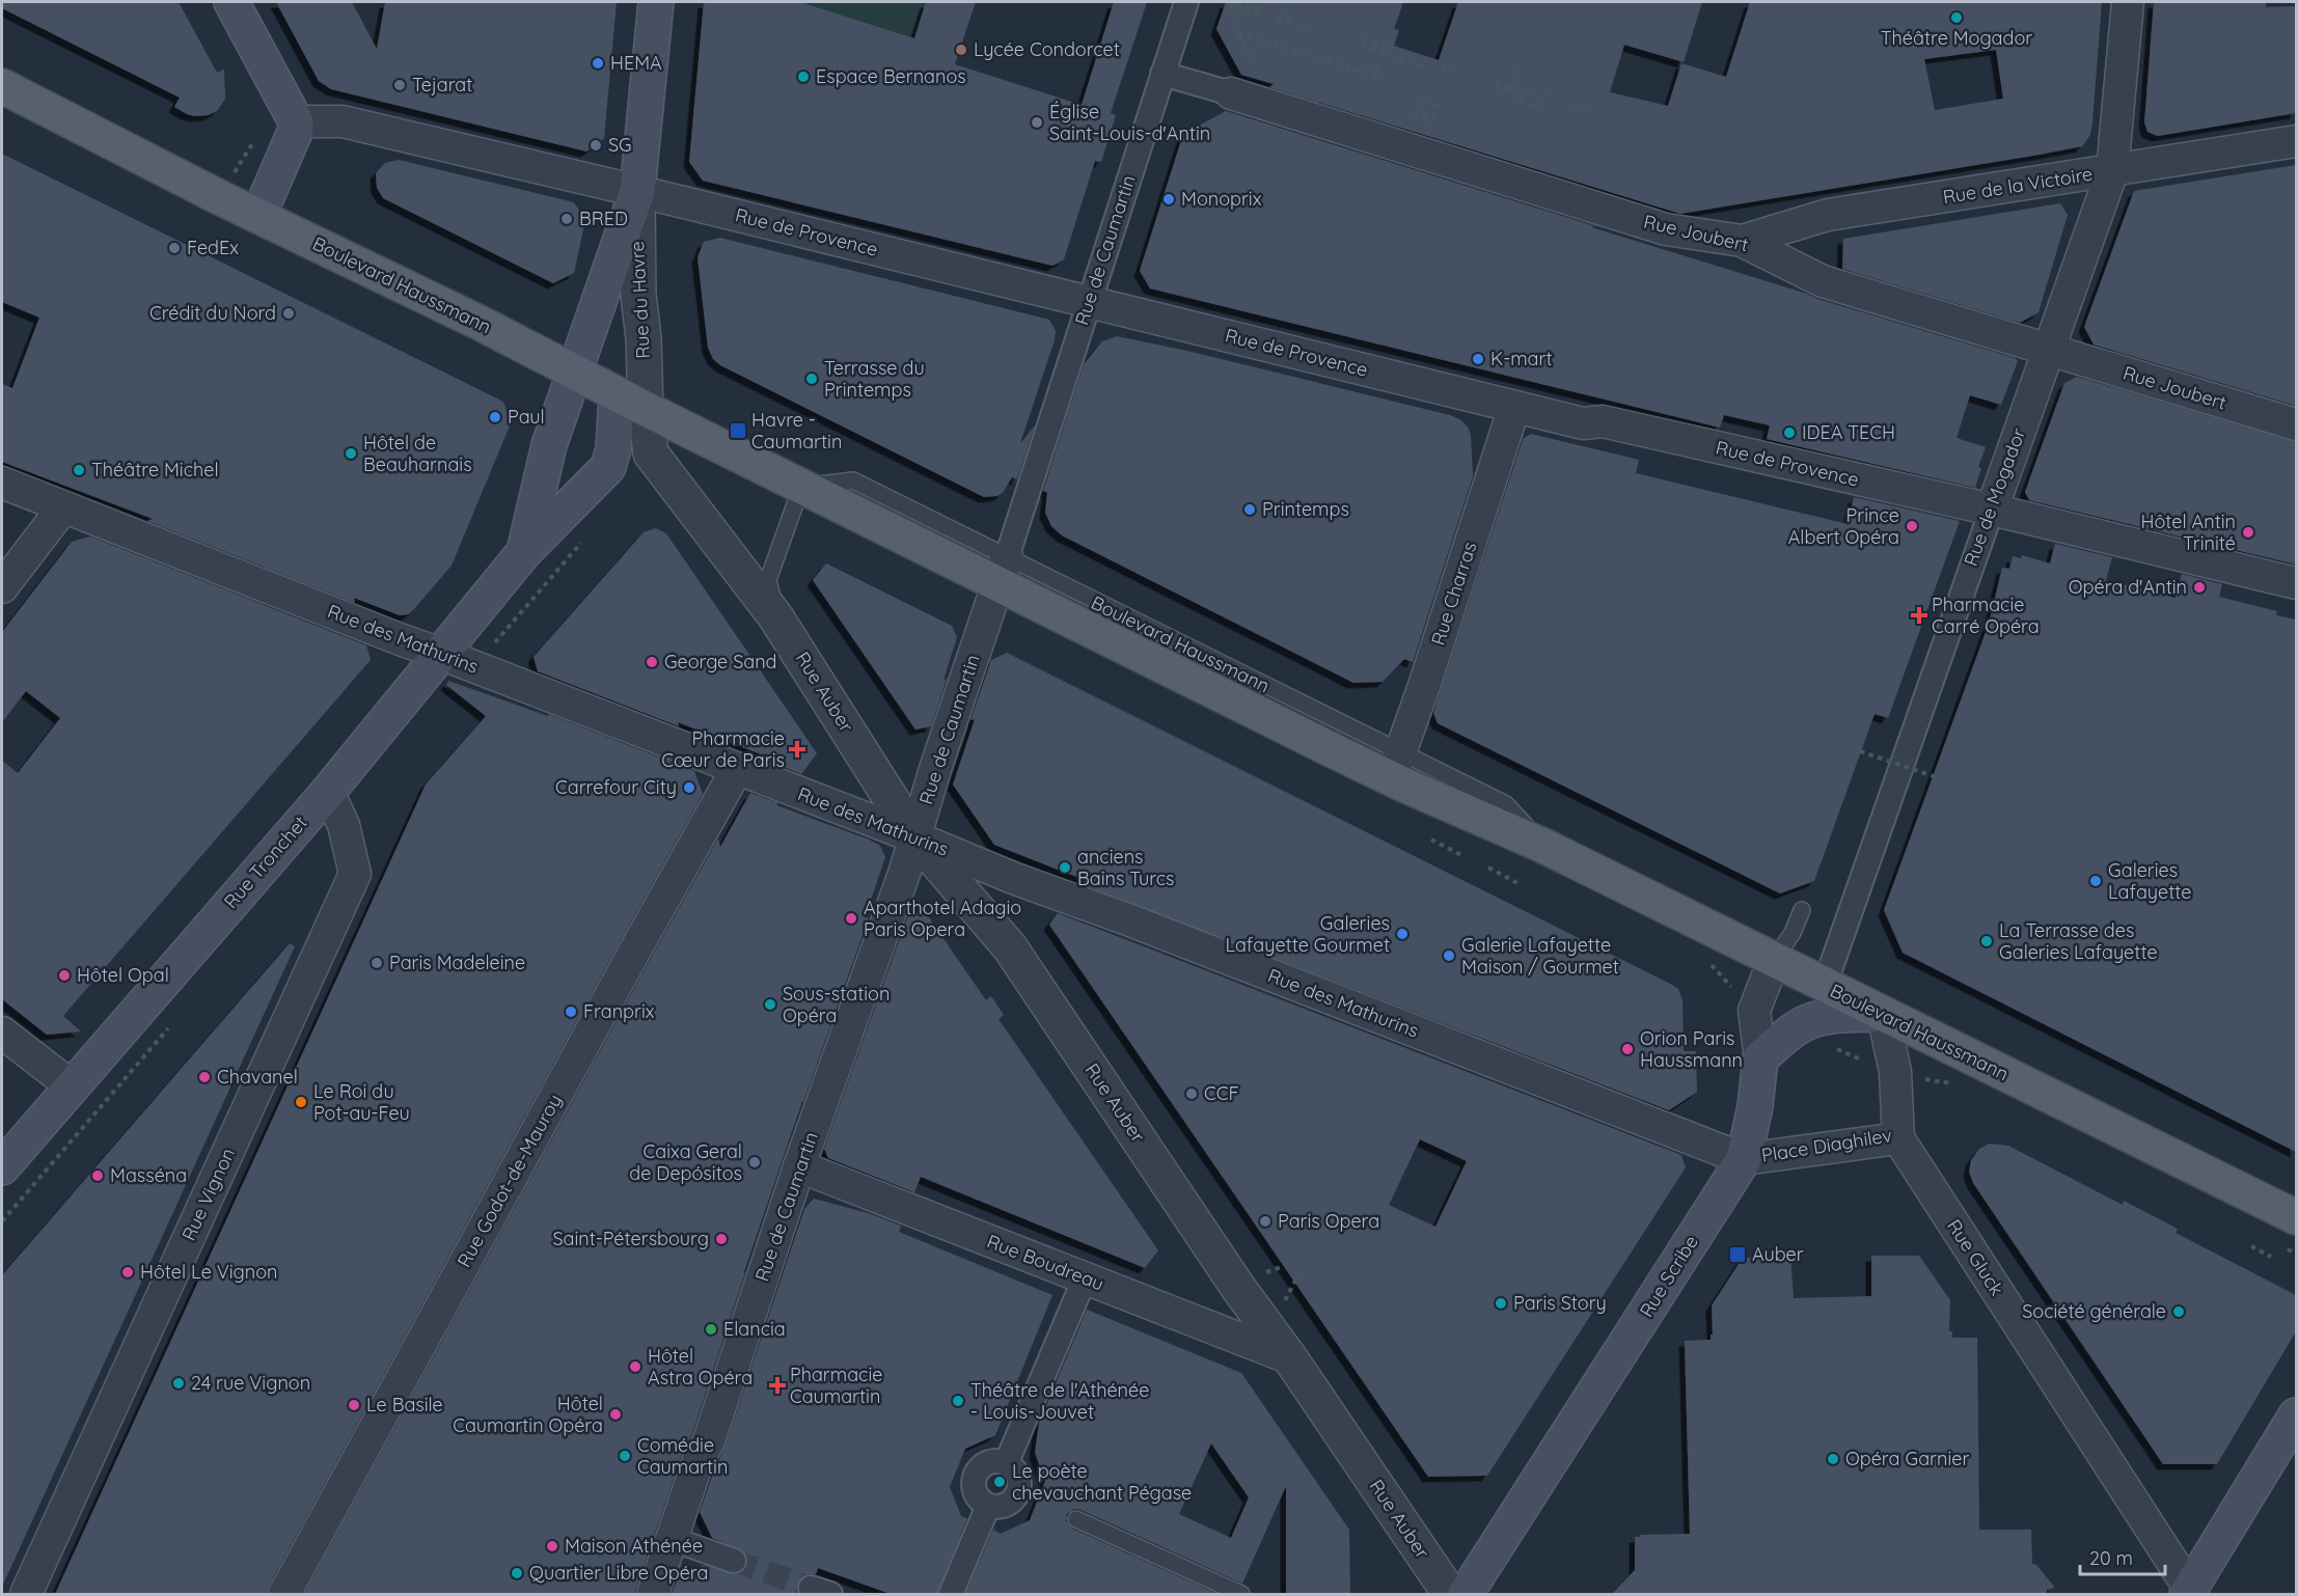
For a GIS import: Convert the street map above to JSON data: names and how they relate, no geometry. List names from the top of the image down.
{
  "streets": {
    "main road": [
      "Boulevard Haussmann",
      "Rue du Havre",
      "Rue Tronchet",
      "Rue Scribe"
    ],
    "street": [
      "Rue de la Victoire",
      "Rue de Provence",
      "Rue Joubert",
      "Rue de Caumartin",
      "Rue de Mogador",
      "Rue Charras",
      "Rue des Mathurins",
      "Rue Auber",
      "Place Diaghilev",
      "Rue Godot-de-Mauroy",
      "Rue Vignon",
      "Rue Gluck",
      "Rue Boudreau"
    ]
  },
  "crossings": [
    ["Rue de la Victoire", "Rue Joubert"],
    ["Rue de la Victoire", "Rue de Mogador"],
    ["Rue de Provence", "Rue de Caumartin"],
    ["Rue de Provence", "Rue du Havre"],
    ["Rue de Provence", "Rue de Mogador"],
    ["Rue de Provence", "Rue Charras"],
    ["Rue Joubert", "Rue de Caumartin"],
    ["Rue Joubert", "Rue de Mogador"],
    ["Rue de Caumartin", "Boulevard Haussmann"],
    ["Rue de Caumartin", "Rue des Mathurins"],
    ["Rue de Caumartin", "Rue Auber"],
    ["Rue de Caumartin", "Rue Boudreau"],
    ["Boulevard Haussmann", "Rue du Havre"],
    ["Boulevard Haussmann", "Rue de Mogador"],
    ["Boulevard Haussmann", "Rue Charras"],
    ["Boulevard Haussmann", "Rue Auber"],
    ["Boulevard Haussmann", "Rue Tronchet"],
    ["Boulevard Haussmann", "Place Diaghilev"],
    ["Rue du Havre", "Rue Auber"],
    ["Rue du Havre", "Rue Tronchet"],
    ["Rue des Mathurins", "Rue Auber"],
    ["Rue des Mathurins", "Rue Tronchet"],
    ["Rue des Mathurins", "Place Diaghilev"],
    ["Rue des Mathurins", "Rue Godot-de-Mauroy"],
    ["Rue des Mathurins", "Rue Scribe"],
    ["Rue Auber", "Rue Boudreau"],
    ["Rue Tronchet", "Rue Vignon"],
    ["Place Diaghilev", "Rue Gluck"],
    ["Place Diaghilev", "Rue Scribe"]
  ],
  "places": {
    "other": [
      "Théâtre Mogador",
      "Lycée Condorcet",
      "HEMA",
      "Espace Bernanos",
      "Tejarat",
      "Église Saint-Louis-d'Antin",
      "SG",
      "Monoprix",
      "BRED",
      "FedEx",
      "Crédit du Nord",
      "K-mart",
      "Terrasse du Printemps",
      "Paul",
      "IDEA TECH",
      "Hôtel de Beauharnais",
      "Théâtre Michel",
      "Printemps",
      "Prince Albert Opéra",
      "Hôtel Antin Trinité",
      "Opéra d'Antin",
      "George Sand",
      "Carrefour City",
      "anciens Bains Turcs",
      "Galeries Lafayette",
      "Aparthotel Adagio Paris Opera",
      "Galeries Lafayette Gourmet",
      "La Terrasse des Galeries Lafayette",
      "Galerie Lafayette Maison / Gourmet",
      "Paris Madeleine",
      "Hôtel Opal",
      "Sous-station Opéra",
      "Franprix",
      "Orion Paris Haussmann",
      "Chavanel",
      "CCF",
      "Le Roi du Pot-au-Feu",
      "Caixa Geral de Depósitos",
      "Masséna",
      "Paris Opera",
      "Saint-Pétersbourg",
      "Hôtel Le Vignon",
      "Paris Story",
      "Société générale",
      "Elancia",
      "Hôtel Astra Opéra",
      "24 rue Vignon",
      "Théâtre de l'Athénée - Louis-Jouvet",
      "Le Basile",
      "Hôtel Caumartin Opéra",
      "Comédie Caumartin",
      "Opéra Garnier",
      "Le poète chevauchant Pégase",
      "Maison Athénée",
      "Quartier Libre Opéra"
    ],
    "transit": ["Havre - Caumartin", "Auber"],
    "health": ["Pharmacie Carré Opéra", "Pharmacie Cœur de Paris", "Pharmacie Caumartin"]
  },
  "scale_bar": "20 m"
}
